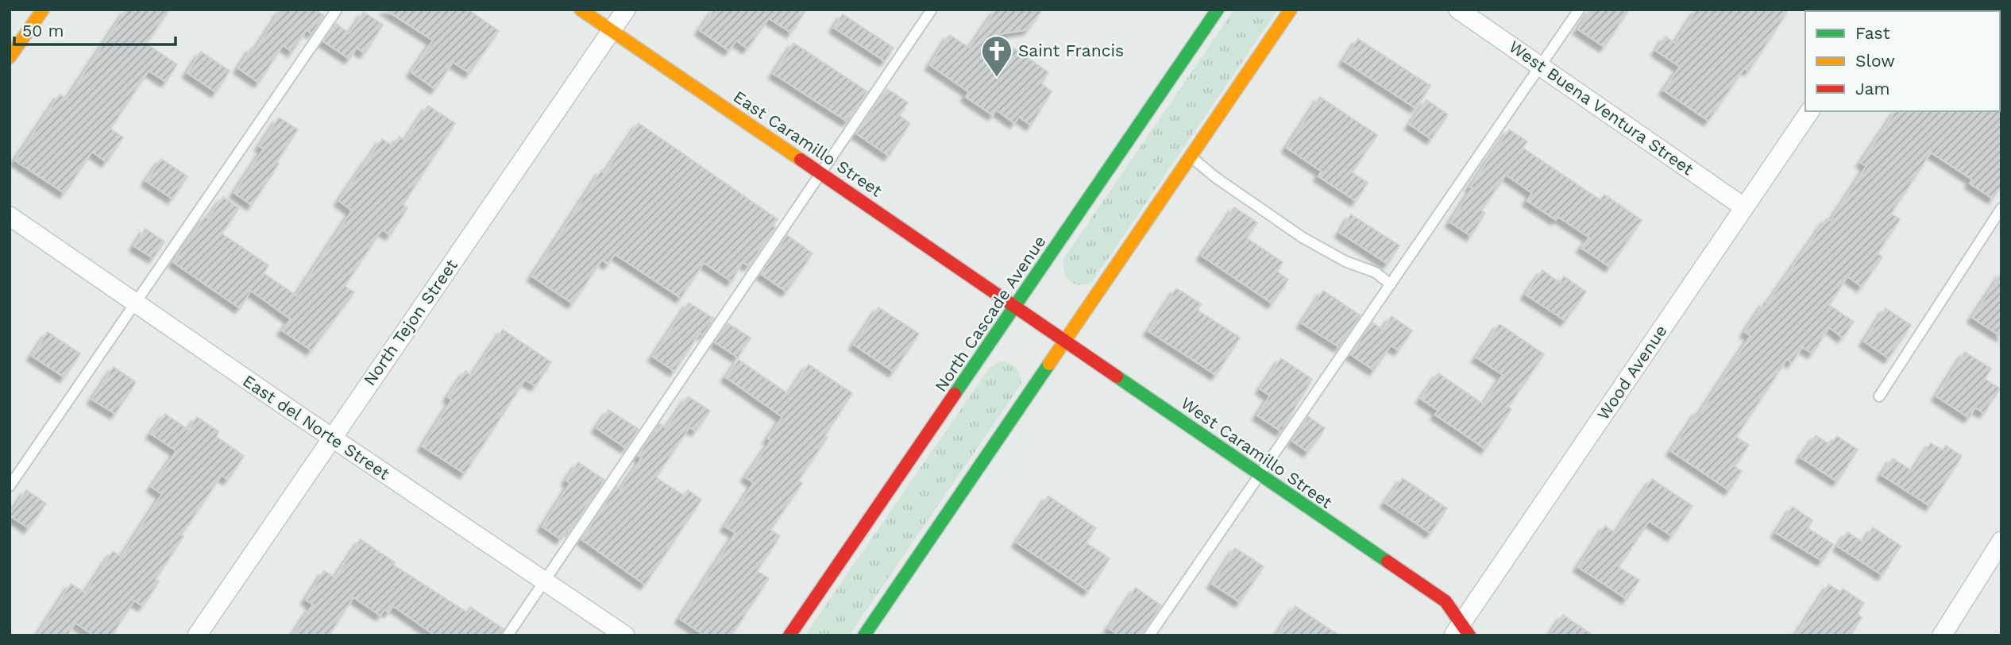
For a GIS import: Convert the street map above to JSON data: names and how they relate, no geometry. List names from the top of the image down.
{
  "streets": {
    "main road": ["East Caramillo Street", "North Cascade Avenue", "West Caramillo Street"],
    "street": [
      "West Buena Ventura Street",
      "North Tejon Street",
      "Wood Avenue",
      "East del Norte Street"
    ]
  },
  "crossings": [
    ["West Buena Ventura Street", "Wood Avenue"],
    ["East Caramillo Street", "North Cascade Avenue"],
    ["East Caramillo Street", "North Tejon Street"],
    ["East Caramillo Street", "West Caramillo Street"],
    ["North Cascade Avenue", "West Caramillo Street"],
    ["North Tejon Street", "East del Norte Street"],
    ["Wood Avenue", "West Caramillo Street"]
  ],
  "places": {
    "church": ["Saint Francis"]
  },
  "legend": ["Fast", "Slow", "Jam"],
  "scale_bar": "50 m"
}
